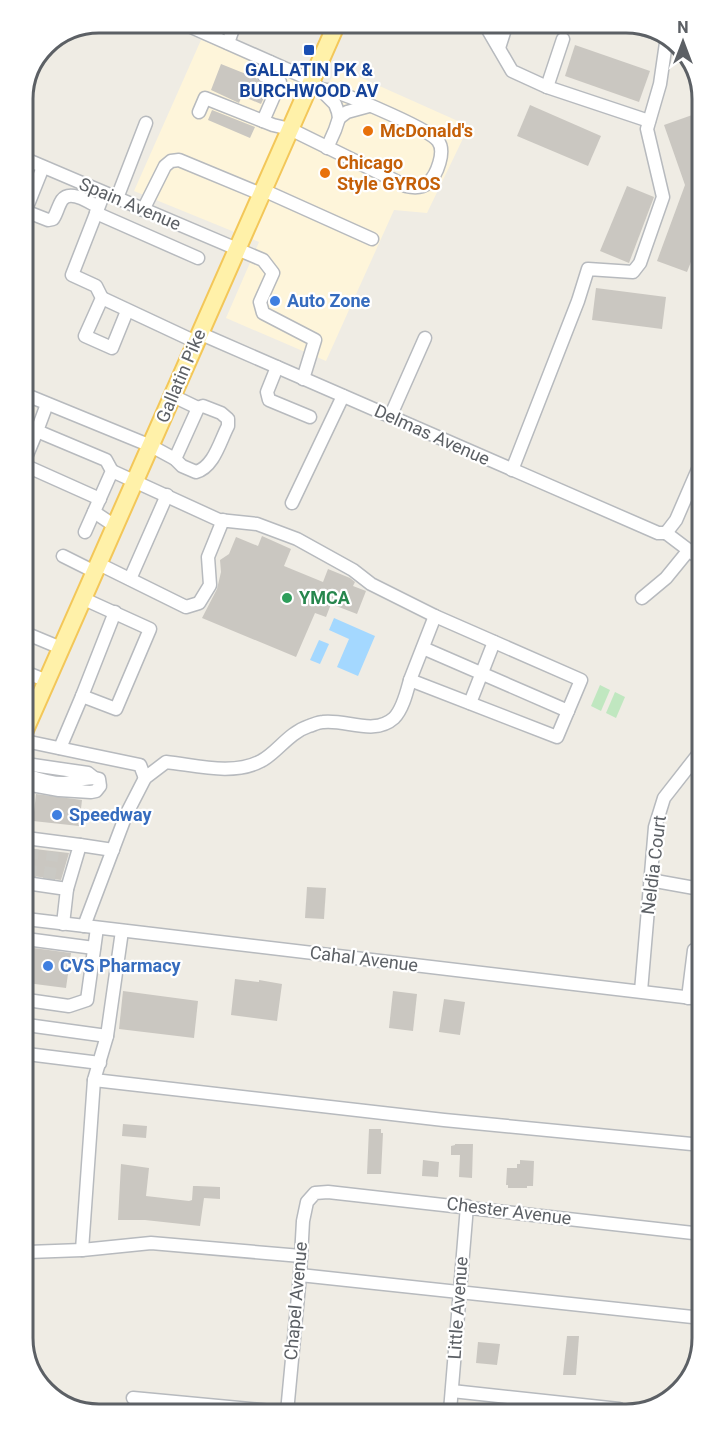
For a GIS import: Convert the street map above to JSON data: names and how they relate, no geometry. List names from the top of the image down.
{
  "streets": {
    "main road": ["Gallatin Pike"],
    "street": [
      "Spain Avenue",
      "Delmas Avenue",
      "Neldia Court",
      "Cahal Avenue",
      "Chester Avenue",
      "Chapel Avenue",
      "Little Avenue"
    ]
  },
  "crossings": [
    ["Spain Avenue", "Gallatin Pike"],
    ["Spain Avenue", "Delmas Avenue"],
    ["Gallatin Pike", "Delmas Avenue"],
    ["Neldia Court", "Cahal Avenue"],
    ["Chester Avenue", "Chapel Avenue"],
    ["Chester Avenue", "Little Avenue"]
  ],
  "places": {
    "transit": ["GALLATIN PK & BURCHWOOD AV"],
    "other": [
      "McDonald's",
      "Chicago Style GYROS",
      "Auto Zone",
      "YMCA",
      "Speedway",
      "CVS Pharmacy"
    ]
  },
  "north": "top"
}
